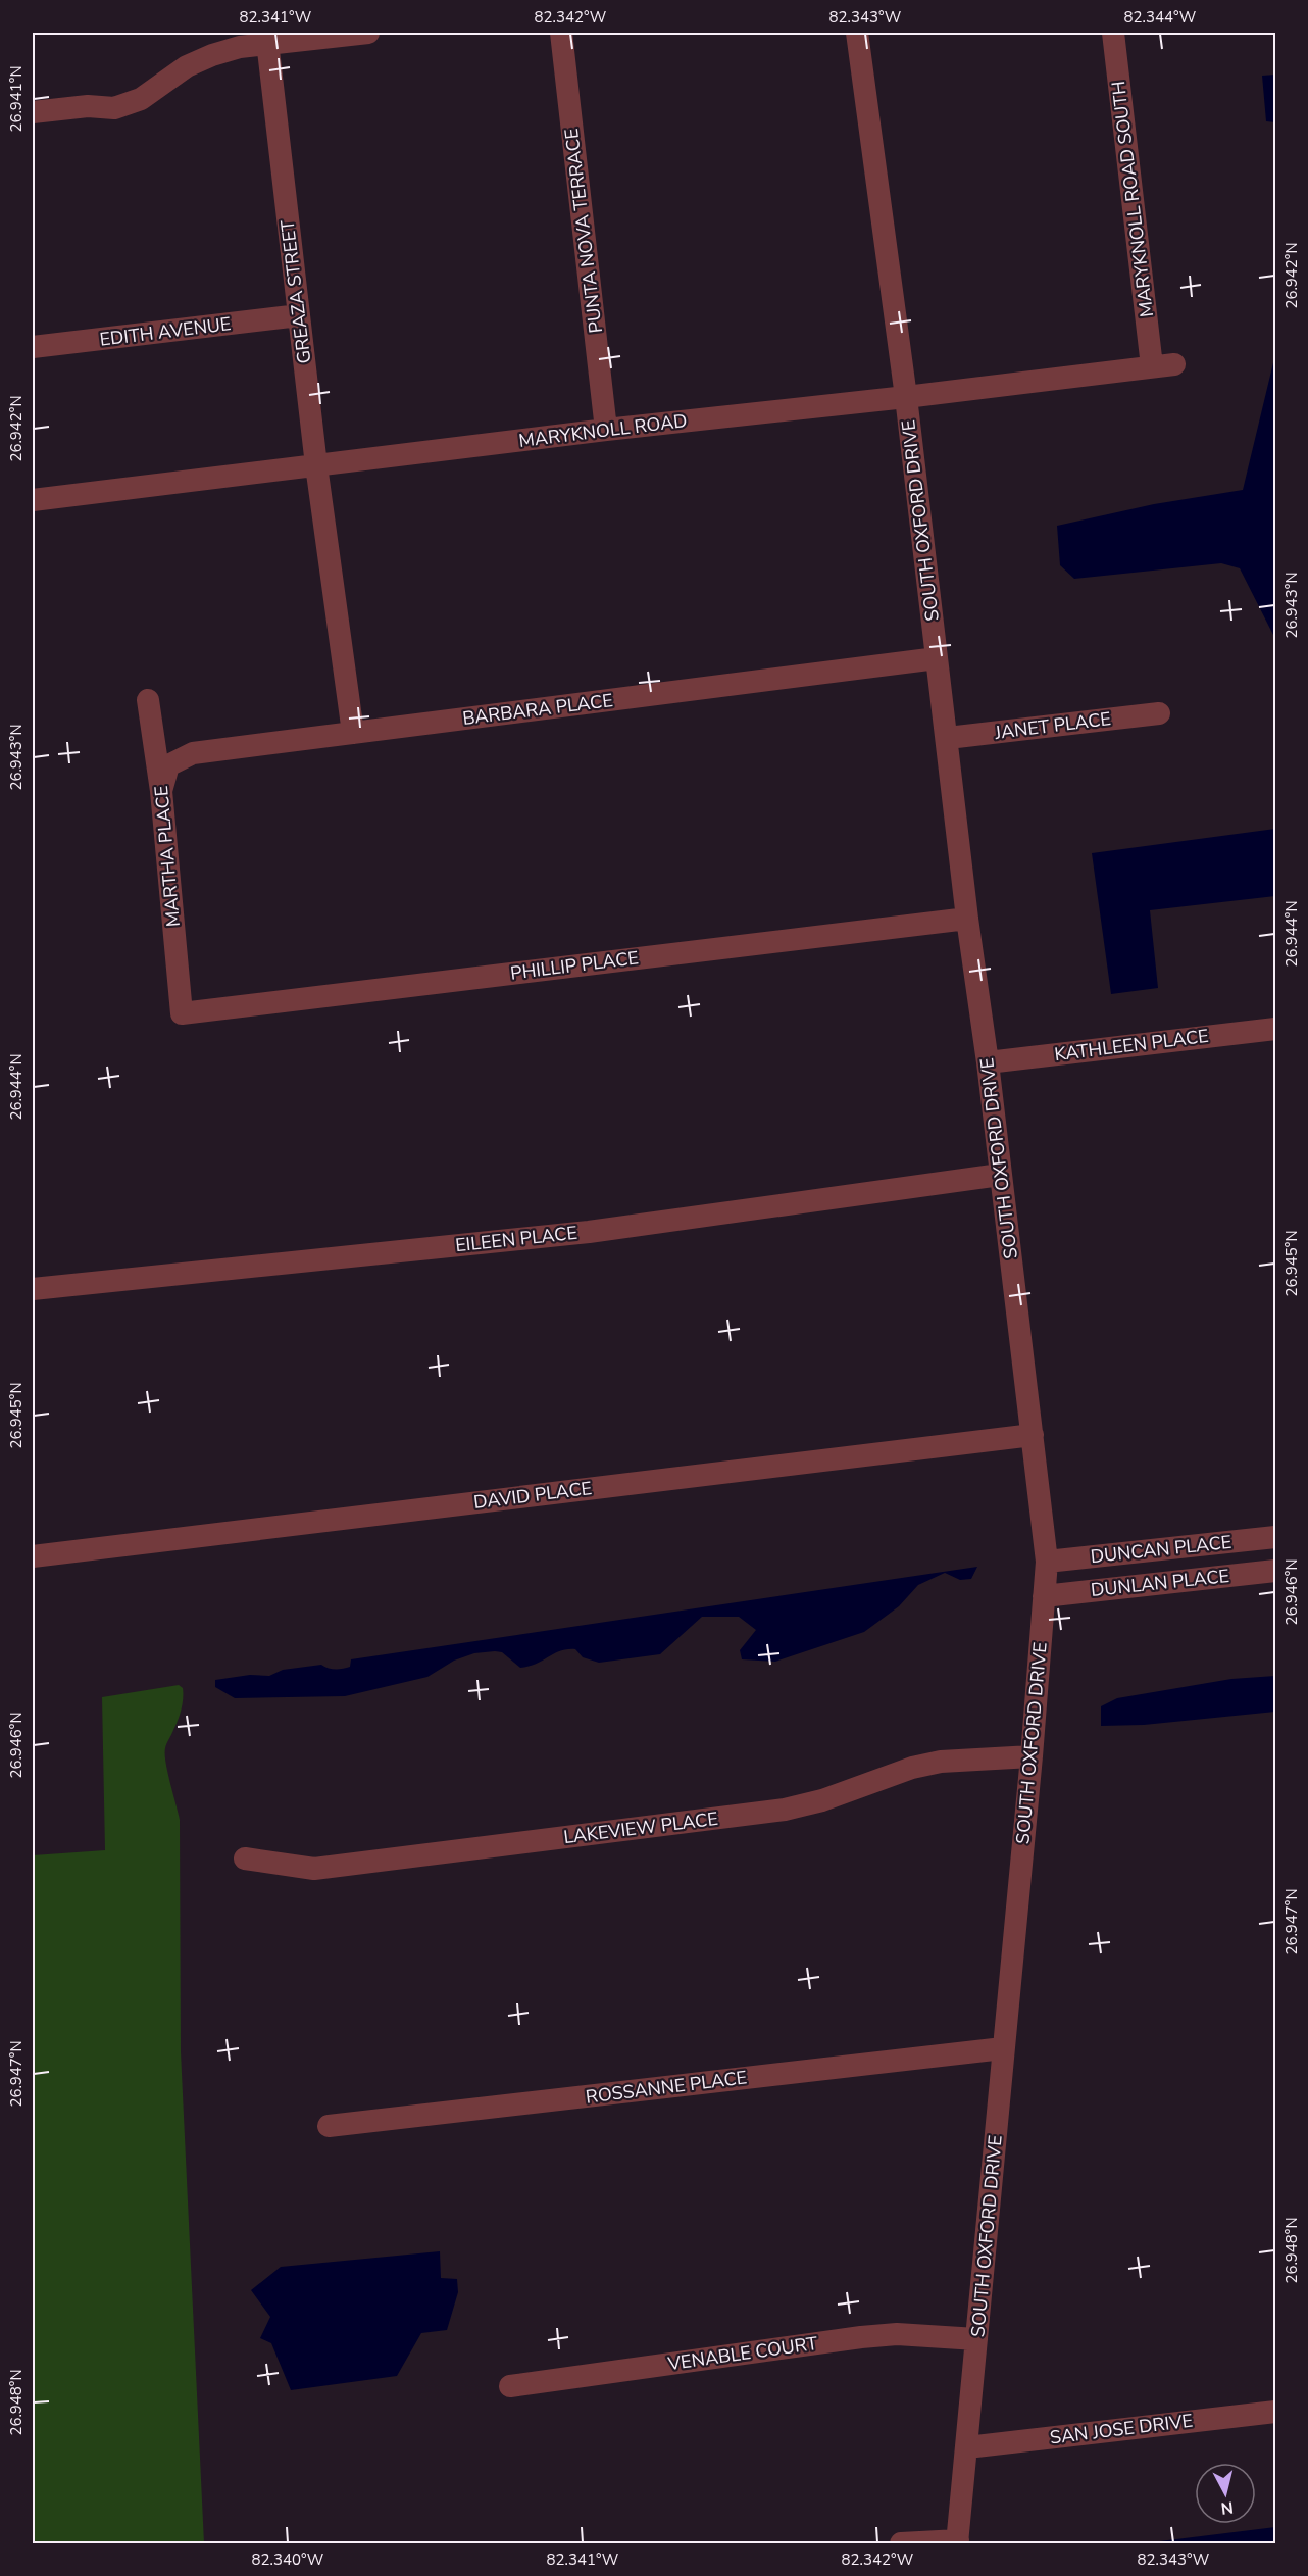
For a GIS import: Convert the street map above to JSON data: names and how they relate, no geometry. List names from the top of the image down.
{
  "streets": {
    "street": [
      "MARYKNOLL ROAD SOUTH",
      "PUNTA NOVA TERRACE",
      "GREAZA STREET",
      "EDITH AVENUE",
      "MARYKNOLL ROAD",
      "SOUTH OXFORD DRIVE",
      "BARBARA PLACE",
      "JANET PLACE",
      "MARTHA PLACE",
      "PHILLIP PLACE",
      "KATHLEEN PLACE",
      "EILEEN PLACE",
      "DAVID PLACE",
      "DUNCAN PLACE",
      "DUNLAN PLACE",
      "LAKEVIEW PLACE",
      "ROSSANNE PLACE",
      "VENABLE COURT",
      "SAN JOSE DRIVE"
    ]
  },
  "crossings": [
    ["MARYKNOLL ROAD SOUTH", "MARYKNOLL ROAD"],
    ["PUNTA NOVA TERRACE", "MARYKNOLL ROAD"],
    ["GREAZA STREET", "EDITH AVENUE"],
    ["GREAZA STREET", "MARYKNOLL ROAD"],
    ["GREAZA STREET", "BARBARA PLACE"],
    ["MARYKNOLL ROAD", "SOUTH OXFORD DRIVE"],
    ["SOUTH OXFORD DRIVE", "BARBARA PLACE"],
    ["SOUTH OXFORD DRIVE", "JANET PLACE"],
    ["SOUTH OXFORD DRIVE", "PHILLIP PLACE"],
    ["SOUTH OXFORD DRIVE", "KATHLEEN PLACE"],
    ["SOUTH OXFORD DRIVE", "EILEEN PLACE"],
    ["SOUTH OXFORD DRIVE", "DAVID PLACE"],
    ["SOUTH OXFORD DRIVE", "DUNCAN PLACE"],
    ["SOUTH OXFORD DRIVE", "DUNLAN PLACE"],
    ["SOUTH OXFORD DRIVE", "LAKEVIEW PLACE"],
    ["SOUTH OXFORD DRIVE", "ROSSANNE PLACE"],
    ["SOUTH OXFORD DRIVE", "VENABLE COURT"],
    ["SOUTH OXFORD DRIVE", "SAN JOSE DRIVE"],
    ["BARBARA PLACE", "MARTHA PLACE"],
    ["MARTHA PLACE", "PHILLIP PLACE"]
  ],
  "north": "bottom",
  "coordinates": [
    "82.341°W",
    "82.342°W",
    "82.343°W",
    "82.344°W",
    "26.941°N",
    "26.942°N",
    "26.943°N",
    "26.944°N",
    "26.945°N",
    "26.946°N",
    "26.947°N",
    "26.948°N",
    "82.340°W"
  ]
}
